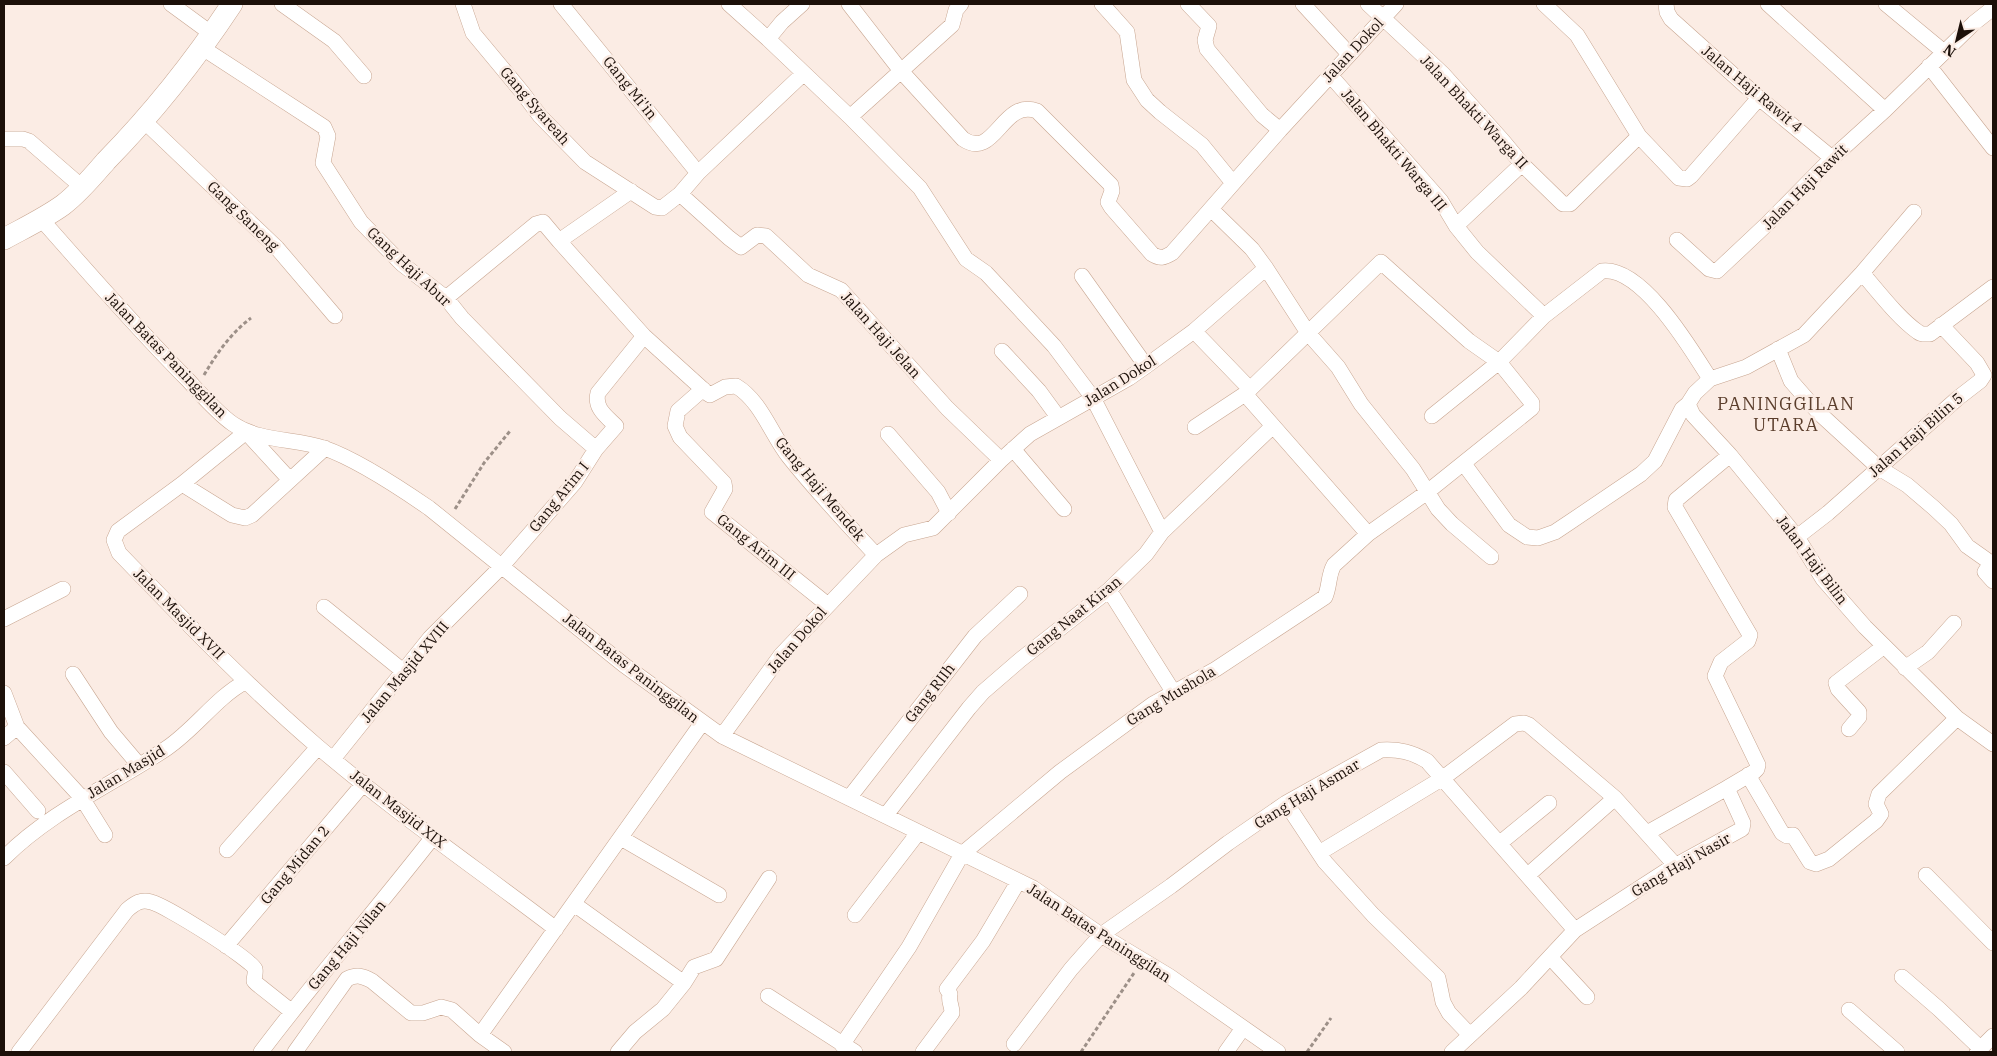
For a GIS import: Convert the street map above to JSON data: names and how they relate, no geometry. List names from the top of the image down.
{
  "streets": {
    "street": [
      "Jalan Dokol",
      "Gang Mi'in",
      "Jalan Haji Rawit 4",
      "Gang Syareah",
      "Jalan Bhakti Warga II",
      "Jalan Bhakti Warga III",
      "Jalan Haji Rawit",
      "Gang Saneng",
      "Gang Haji Abur",
      "Jalan Haji Jelan",
      "Jalan Batas Paninggilan",
      "Jalan Haji Bilin 5",
      "Gang Haji Mendek",
      "Gang Arim I",
      "Gang Arim III",
      "Jalan Haji Bilin",
      "Jalan Masjid XVII",
      "Gang Naat Kiran",
      "Jalan Masjid XVIII",
      "Gang RIIh",
      "Gang Mushola",
      "Jalan Masjid",
      "Gang Haji Asmar",
      "Jalan Masjid XIX",
      "Gang Midan 2",
      "Gang Haji Nasir",
      "Gang Haji Nilan"
    ]
  },
  "crossings": [
    ["Jalan Dokol", "Jalan Bhakti Warga II"],
    ["Jalan Dokol", "Jalan Bhakti Warga III"],
    ["Jalan Dokol", "Jalan Haji Jelan"],
    ["Jalan Dokol", "Jalan Batas Paninggilan"],
    ["Jalan Dokol", "Gang Haji Mendek"],
    ["Jalan Dokol", "Gang Arim III"],
    ["Gang Mi'in", "Gang Syareah"],
    ["Jalan Haji Rawit 4", "Jalan Haji Rawit"],
    ["Gang Syareah", "Jalan Haji Jelan"],
    ["Gang Haji Abur", "Gang Arim I"],
    ["Jalan Batas Paninggilan", "Gang Arim I"],
    ["Jalan Batas Paninggilan", "Gang Naat Kiran"],
    ["Jalan Batas Paninggilan", "Jalan Masjid XVIII"],
    ["Jalan Batas Paninggilan", "Gang RIIh"],
    ["Jalan Batas Paninggilan", "Gang Mushola"],
    ["Jalan Batas Paninggilan", "Gang Haji Asmar"],
    ["Jalan Haji Bilin 5", "Jalan Haji Bilin"],
    ["Gang Haji Mendek", "Gang Arim III"],
    ["Gang Arim I", "Jalan Masjid XVIII"],
    ["Jalan Masjid XVII", "Jalan Masjid"],
    ["Jalan Masjid XVII", "Jalan Masjid XIX"],
    ["Jalan Masjid XVIII", "Jalan Masjid XIX"],
    ["Jalan Masjid", "Jalan Masjid XIX"],
    ["Gang Haji Asmar", "Gang Haji Nasir"],
    ["Jalan Masjid XIX", "Gang Midan 2"],
    ["Jalan Masjid XIX", "Gang Haji Nilan"]
  ],
  "districts": ["PANINGGILAN UTARA"],
  "north": "bottom left"
}
